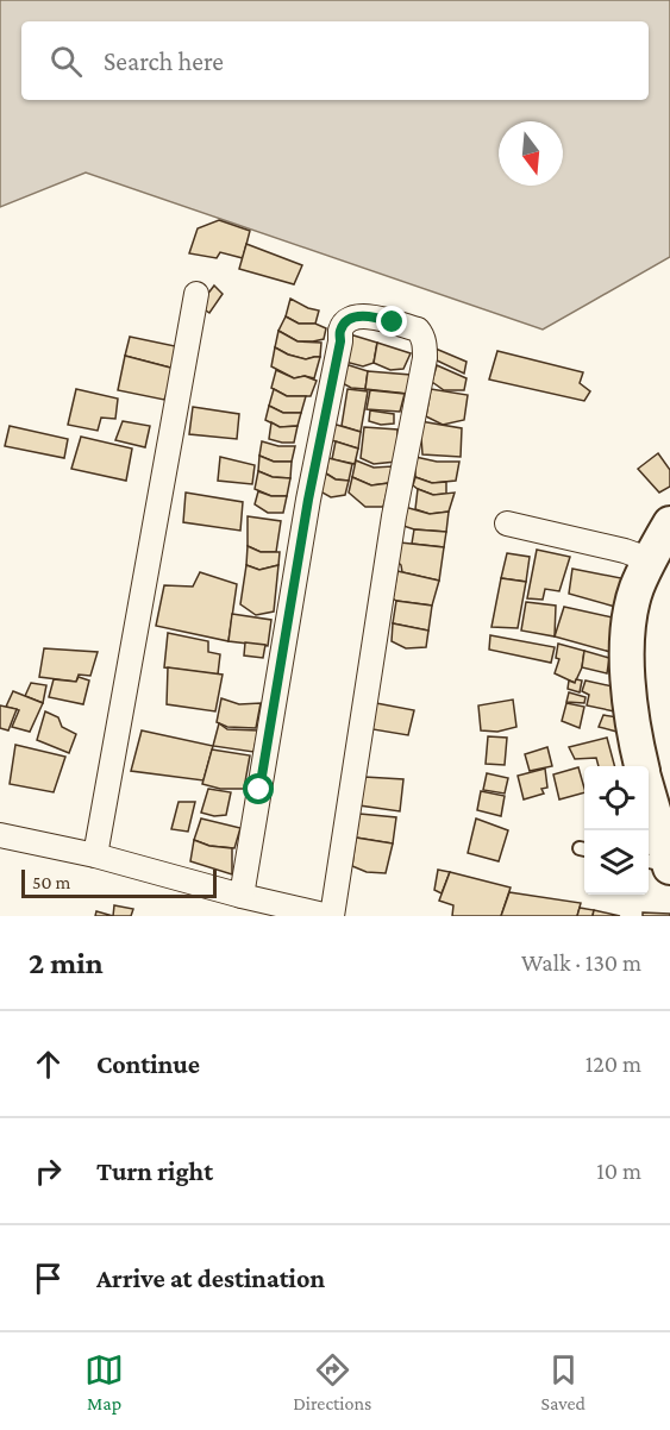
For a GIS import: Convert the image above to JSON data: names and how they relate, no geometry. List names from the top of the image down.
{
  "scale_bar": "50 m",
  "north": "bottom",
  "page": {
    "search": "Search here",
    "scale": "50 m",
    "heading": ["2 min", "Walk · 130 m"],
    "list": [
      ["Continue", "120 m"],
      ["Turn right", "10 m"],
      "Arrive at destination"
    ],
    "nav": ["Map", "Directions", "Saved"]
  }
}
